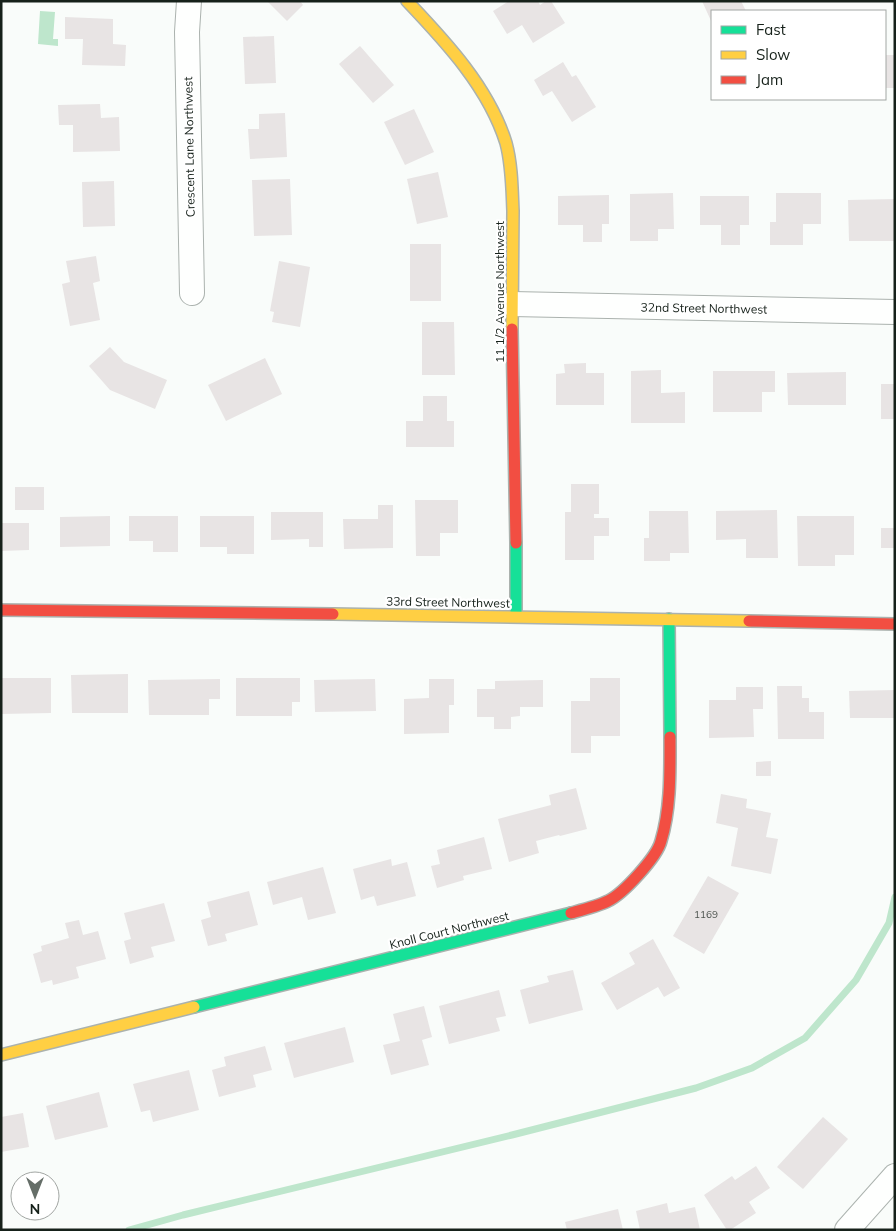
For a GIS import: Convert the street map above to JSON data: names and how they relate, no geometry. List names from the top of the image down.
{
  "streets": {
    "street": [
      "Crescent Lane Northwest",
      "11 1/2 Avenue Northwest",
      "32nd Street Northwest",
      "33rd Street Northwest",
      "Knoll Court Northwest"
    ]
  },
  "crossings": [
    ["11 1/2 Avenue Northwest", "32nd Street Northwest"],
    ["11 1/2 Avenue Northwest", "33rd Street Northwest"],
    ["33rd Street Northwest", "Knoll Court Northwest"]
  ],
  "house_numbers": ["1169"],
  "legend": ["Fast", "Slow", "Jam"],
  "north": "bottom"
}
